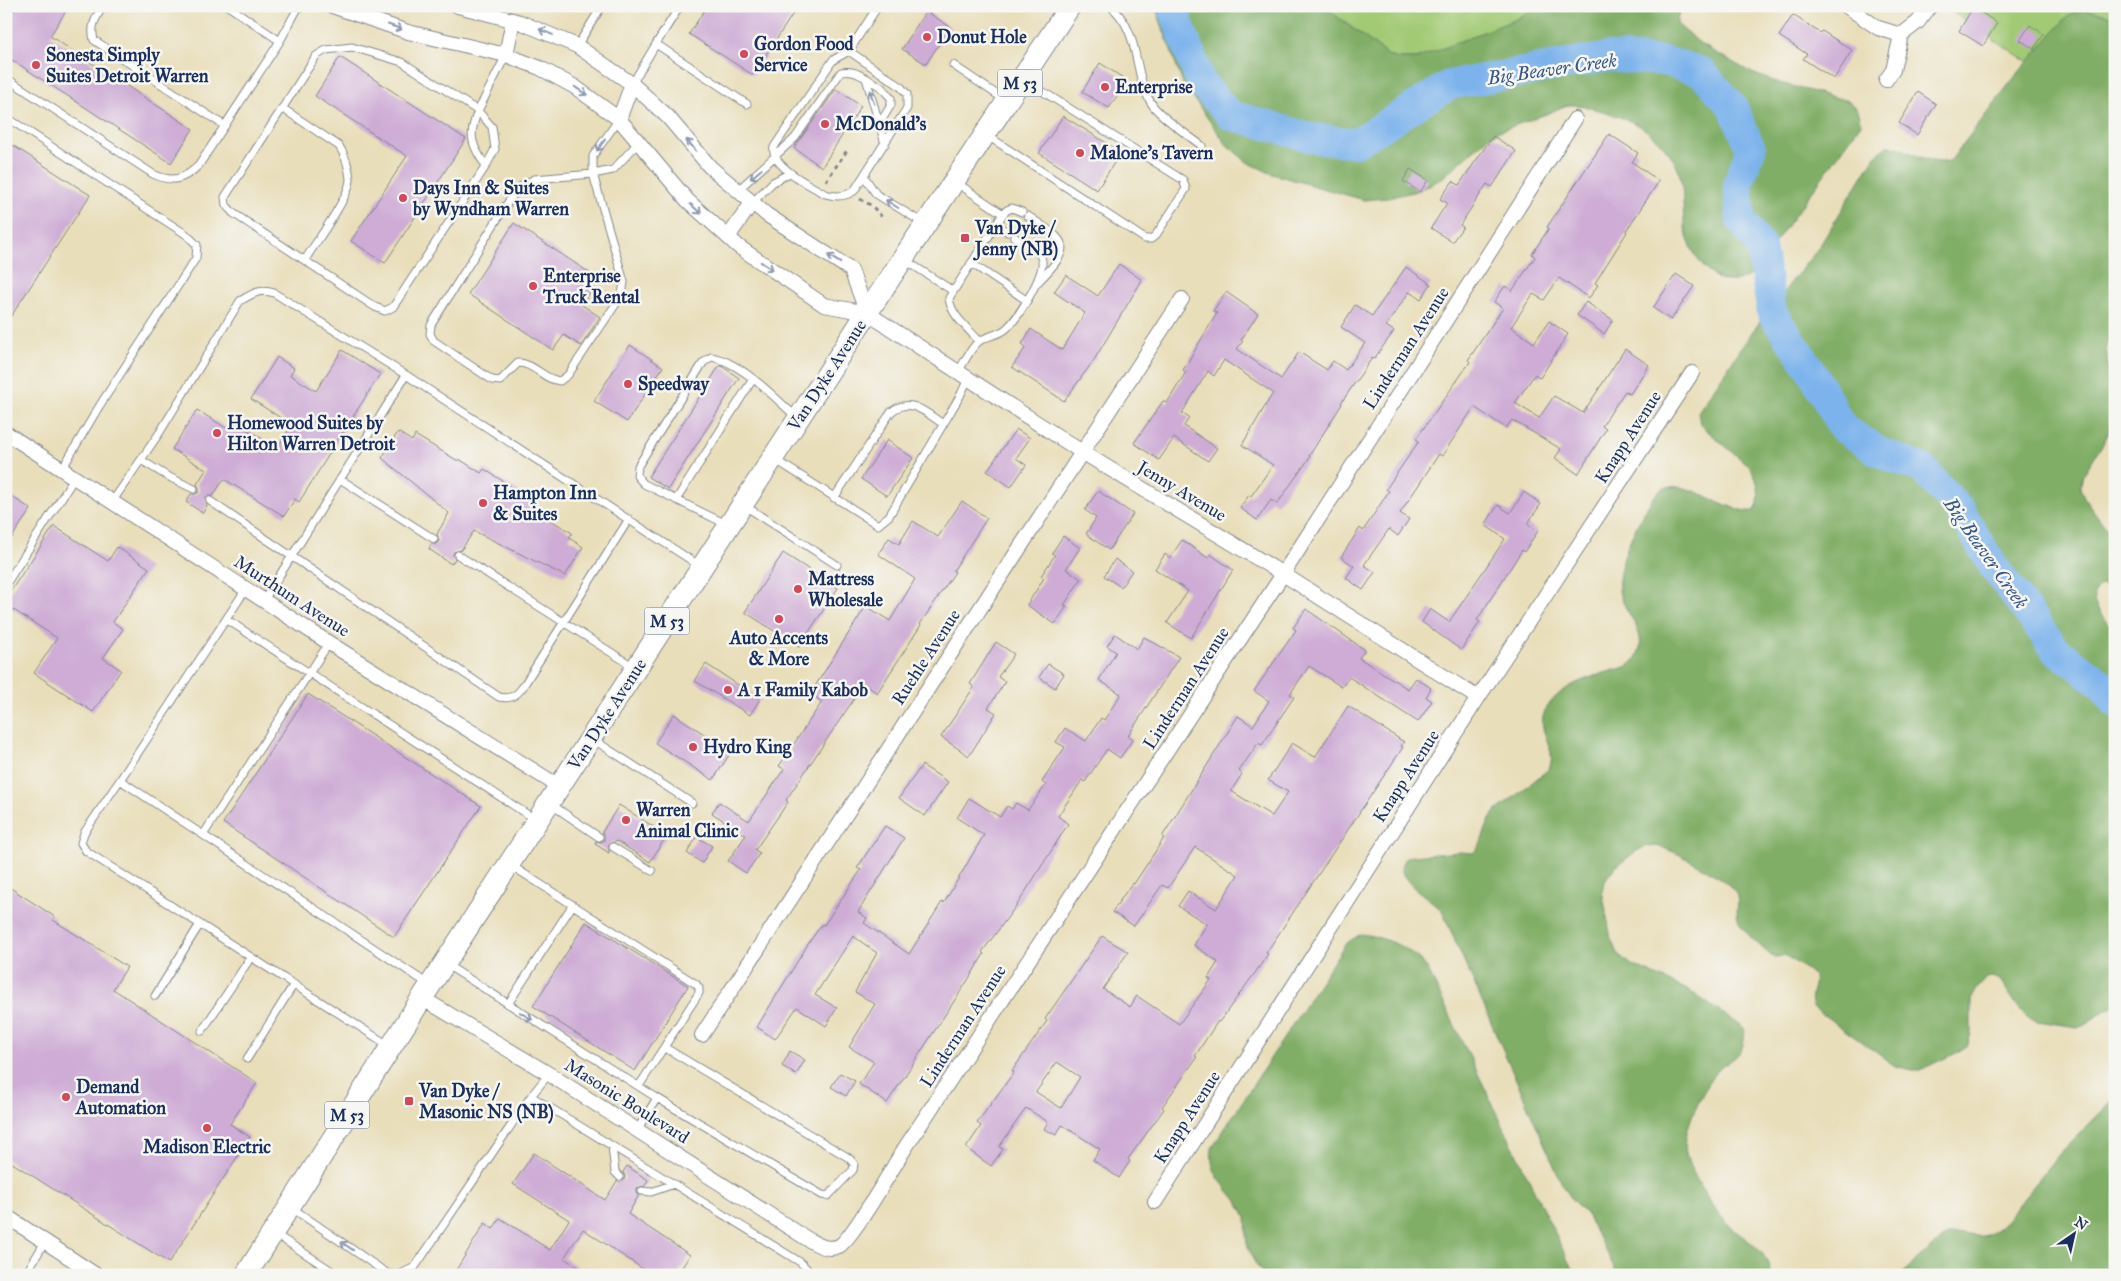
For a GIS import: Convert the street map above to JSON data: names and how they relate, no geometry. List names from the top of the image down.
{
  "streets": {
    "main road": ["M 53", "Van Dyke Avenue"],
    "street": [
      "Linderman Avenue",
      "Knapp Avenue",
      "Jenny Avenue",
      "Murthum Avenue",
      "Ruehle Avenue",
      "Masonic Boulevard"
    ]
  },
  "crossings": [
    ["Linderman Avenue", "Jenny Avenue"],
    ["Linderman Avenue", "Masonic Boulevard"],
    ["Van Dyke Avenue", "Jenny Avenue"],
    ["Van Dyke Avenue", "Murthum Avenue"],
    ["Van Dyke Avenue", "Masonic Boulevard"],
    ["Knapp Avenue", "Jenny Avenue"],
    ["Jenny Avenue", "Ruehle Avenue"]
  ],
  "water": ["Big Beaver Creek"],
  "places": {
    "other": [
      "Donut Hole",
      "Gordon Food Service",
      "Sonesta Simply Suites Detroit Warren",
      "Enterprise",
      "McDonald's",
      "Malone's Tavern",
      "Days Inn & Suites by Wyndham Warren",
      "Enterprise Truck Rental",
      "Speedway",
      "Homewood Suites by Hilton Warren Detroit",
      "Hampton Inn & Suites",
      "Mattress Wholesale",
      "Auto Accents & More",
      "A 1 Family Kabob",
      "Hydro King",
      "Warren Animal Clinic",
      "Demand Automation",
      "Madison Electric"
    ],
    "transit": ["Van Dyke / Jenny (NB)", "Van Dyke / Masonic NS (NB)"]
  },
  "north": "top right"
}
